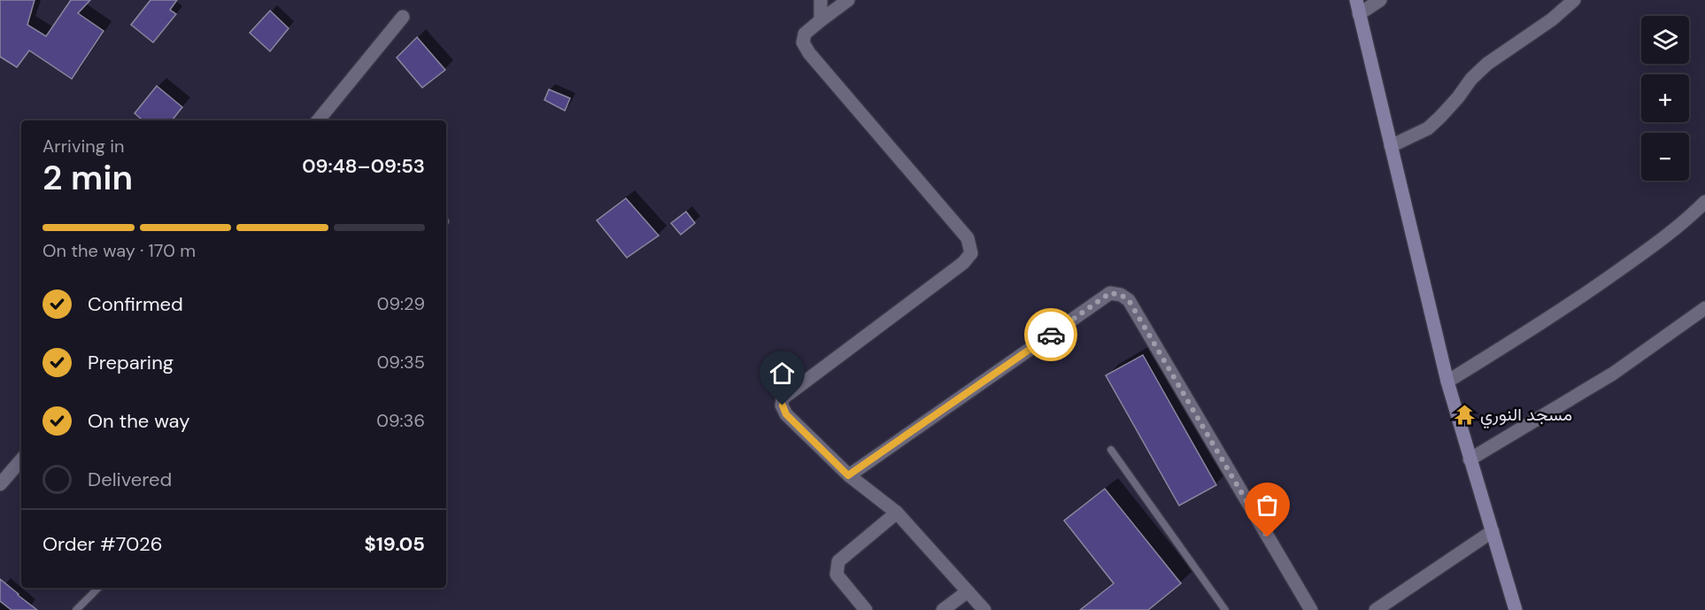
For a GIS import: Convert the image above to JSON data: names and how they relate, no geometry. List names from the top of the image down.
{
  "places": {
    "temple": ["مسجد النوري"]
  },
  "page": {
    "map_buttons": ["+", "−"],
    "heading": ["2 min", "Arriving in", "09:48–09:53"],
    "panel": ["Order #7026", "$19.05"],
    "bar": "On the way · 170 m",
    "list": [
      ["Confirmed", "09:29"],
      ["Preparing", "09:35"],
      ["On the way", "09:36"],
      "Delivered"
    ]
  }
}
